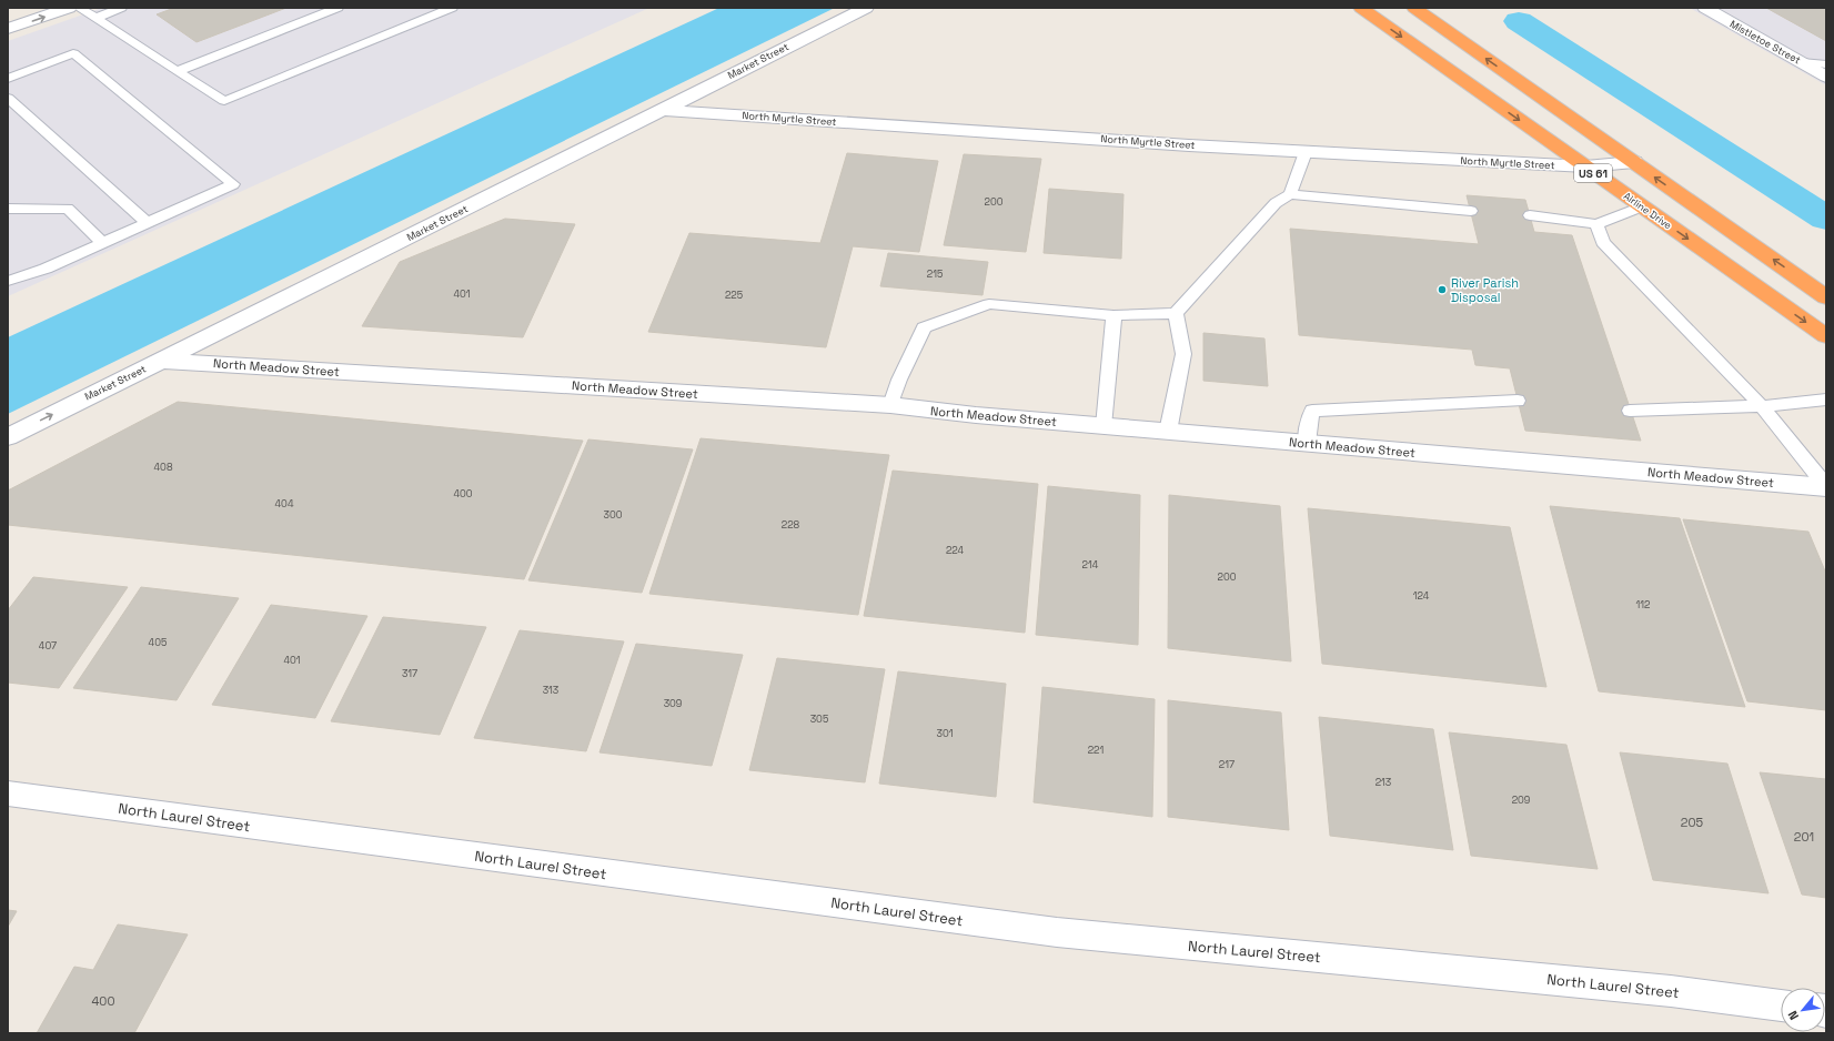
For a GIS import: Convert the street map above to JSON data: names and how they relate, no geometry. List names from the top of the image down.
{
  "streets": {
    "highway": ["US 61", "Airline Drive"],
    "street": [
      "Mistletoe Street",
      "Market Street",
      "North Myrtle Street",
      "North Meadow Street",
      "North Laurel Street"
    ]
  },
  "crossings": [
    ["Market Street", "North Myrtle Street"],
    ["Market Street", "North Meadow Street"],
    ["North Myrtle Street", "US 61"],
    ["North Myrtle Street", "Airline Drive"]
  ],
  "places": ["River Parish Disposal"],
  "house_numbers": [
    "200",
    "215",
    "401",
    "225",
    "408",
    "400",
    "404",
    "300",
    "228",
    "224",
    "214",
    "200",
    "124",
    "112",
    "405",
    "407",
    "401",
    "317",
    "313",
    "309",
    "305",
    "301",
    "221",
    "217",
    "213",
    "209",
    "205",
    "201",
    "400"
  ],
  "north": "bottom left"
}
